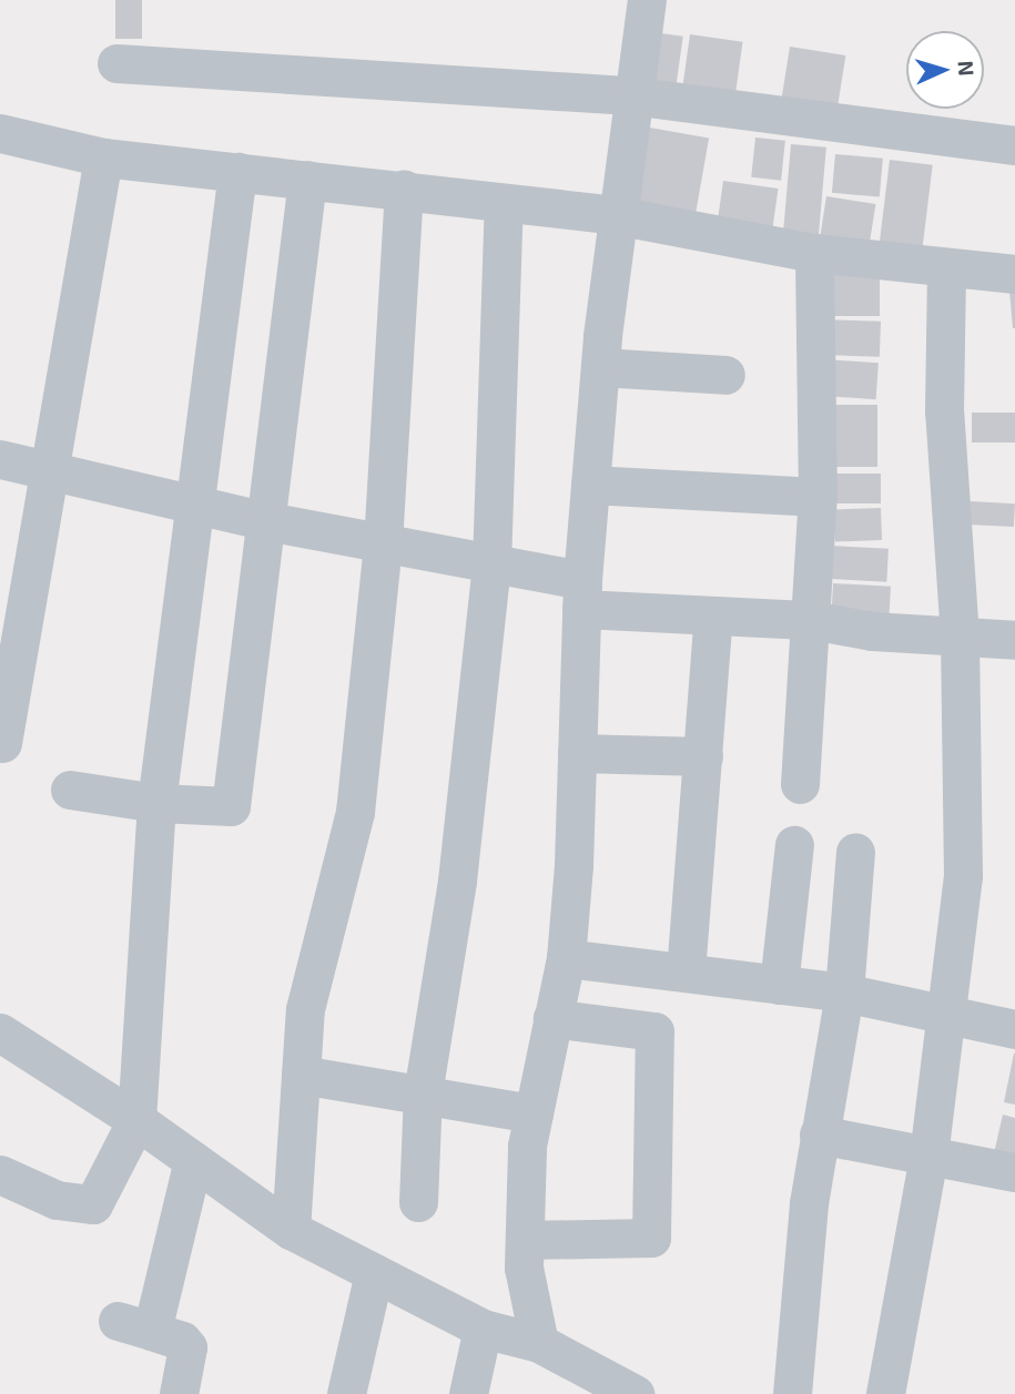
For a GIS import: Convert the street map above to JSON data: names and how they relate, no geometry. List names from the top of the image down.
{
  "north": "right"
}
